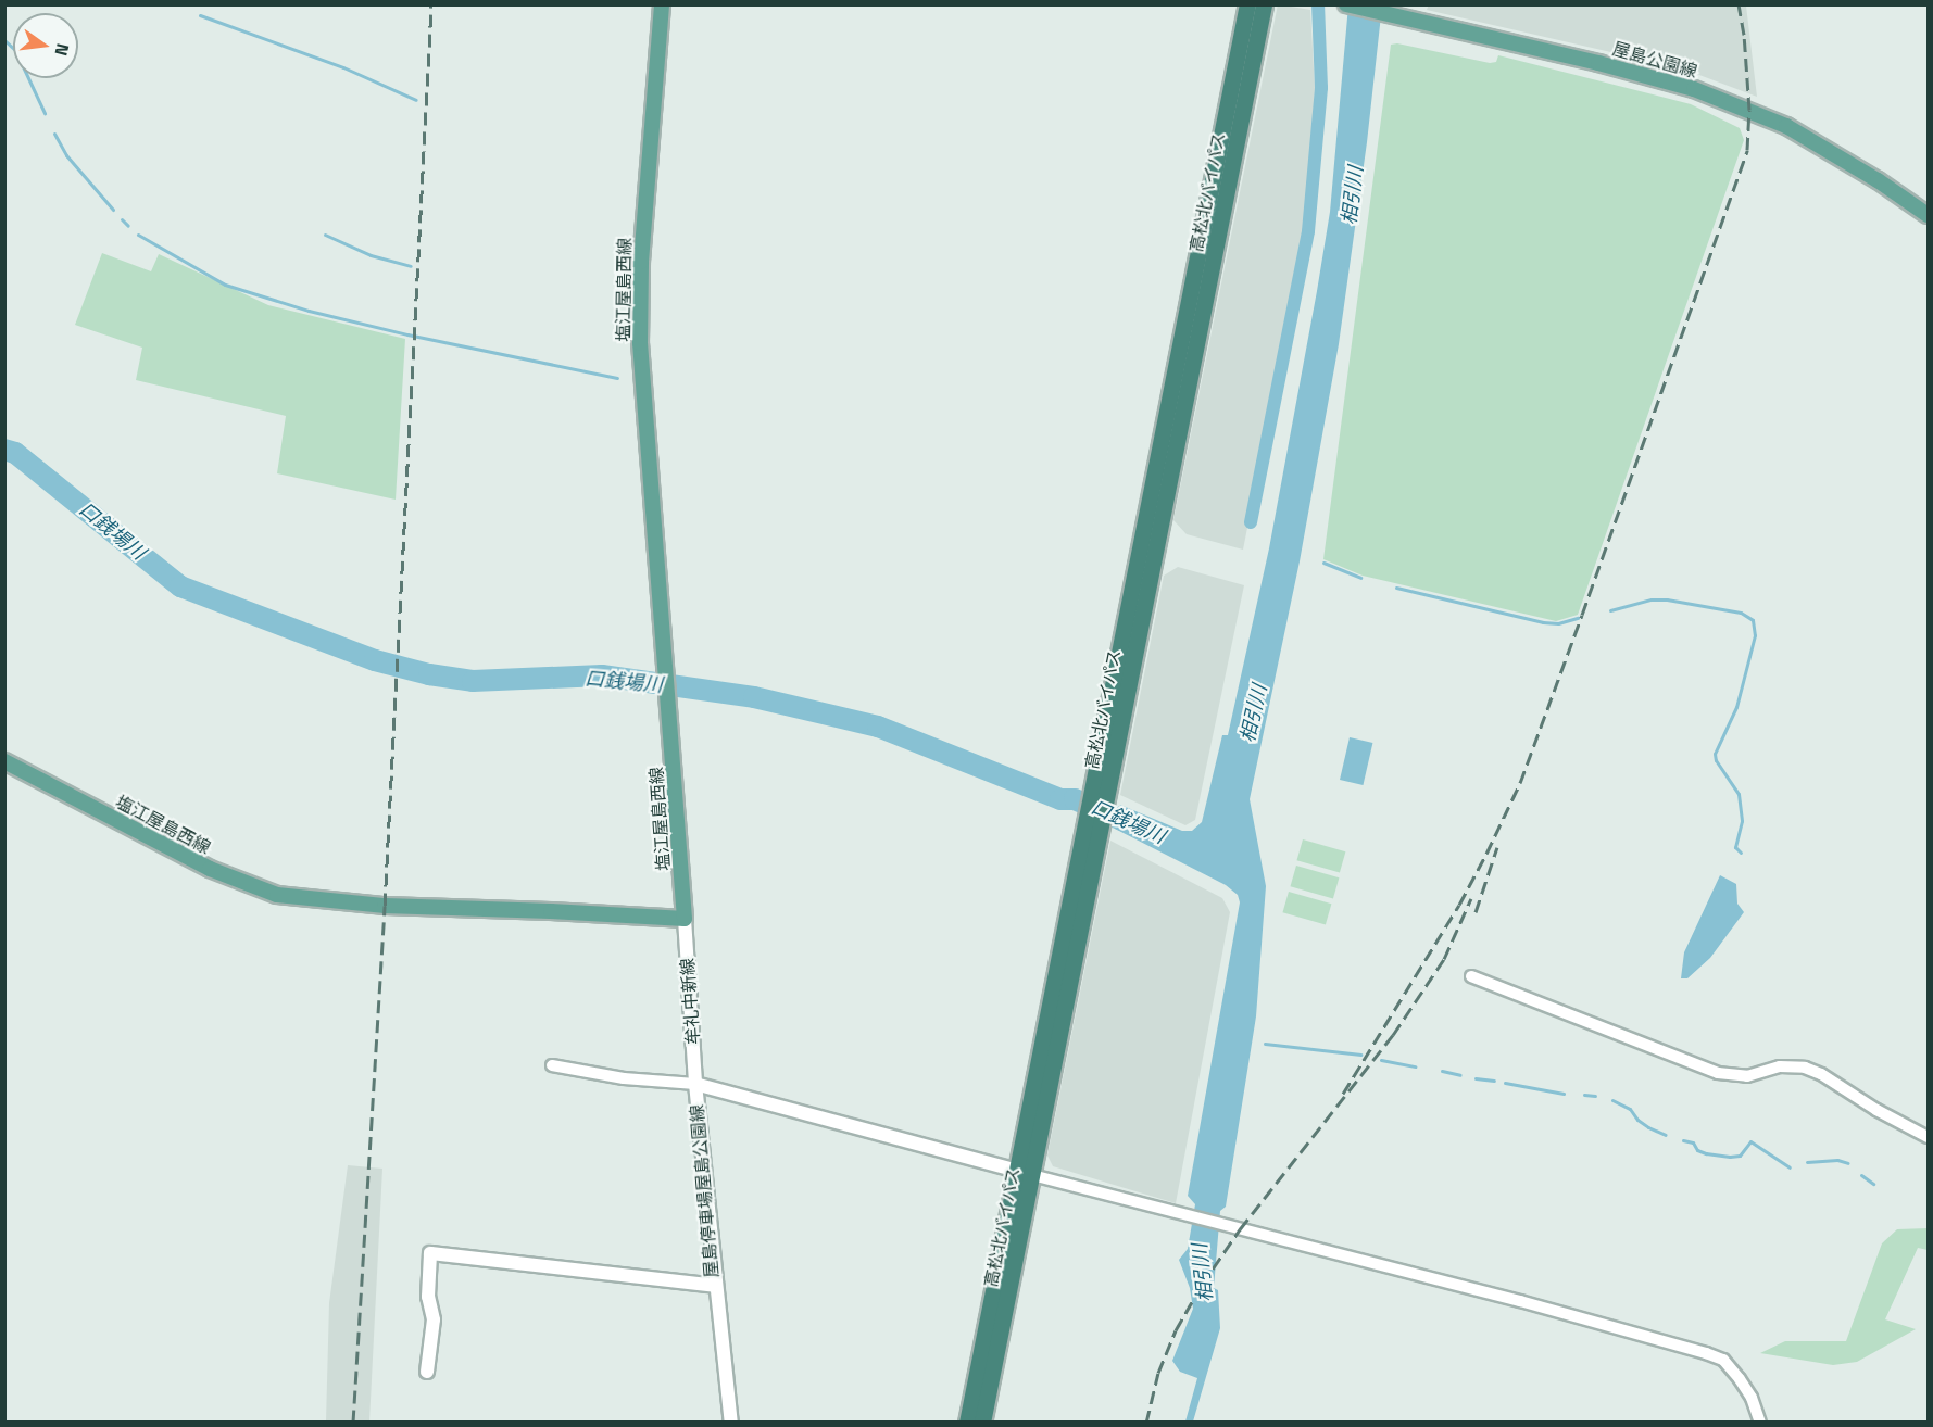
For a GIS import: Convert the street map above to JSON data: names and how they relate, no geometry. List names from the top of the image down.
{
  "streets": {
    "highway": ["高松北バイパス"],
    "main road": [
      "屋島公園線",
      "塩江屋島西線",
      "牟礼中新線",
      "屋島停車場屋島公園線"
    ]
  },
  "crossings": [
    ["高松北バイパス", "屋島停車場屋島公園線"],
    ["塩江屋島西線", "牟礼中新線"],
    ["牟礼中新線", "屋島停車場屋島公園線"]
  ],
  "water": ["相引川", "口銭場川"],
  "north": "right"
}
